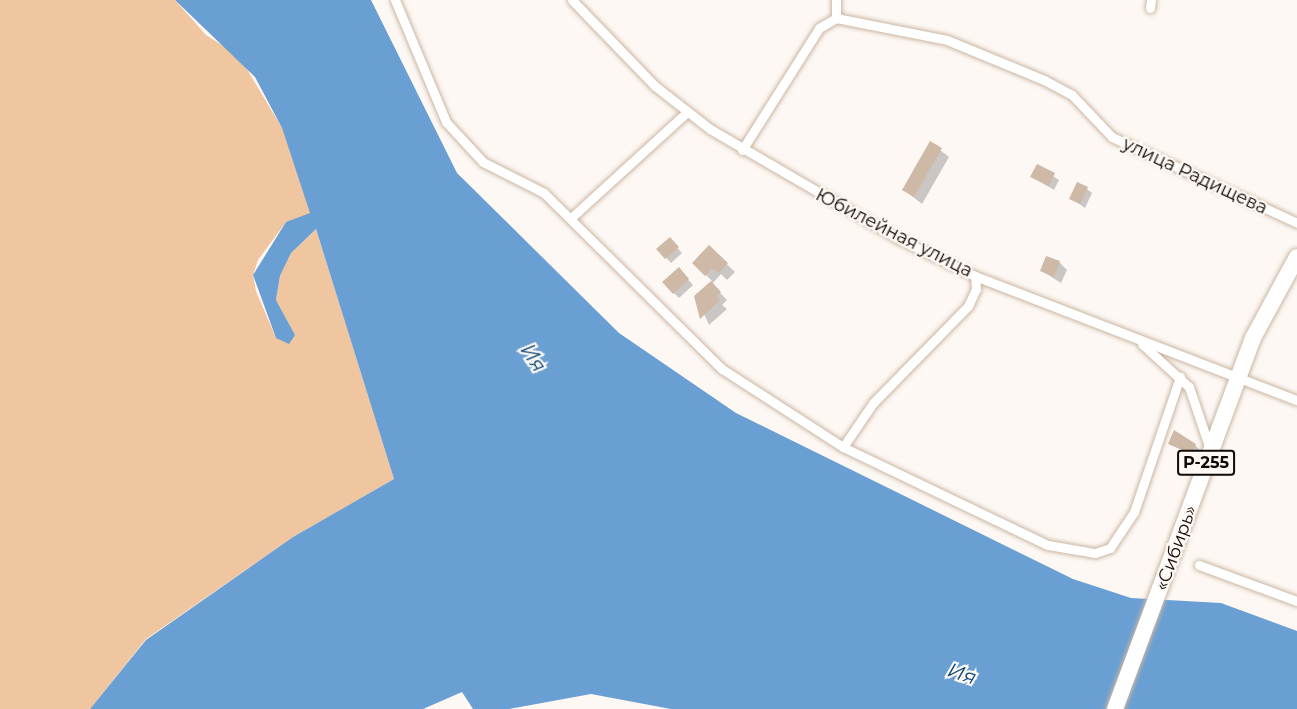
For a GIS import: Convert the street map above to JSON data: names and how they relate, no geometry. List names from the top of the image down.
{
  "streets": {
    "highway": ["Р-255", "«Сибирь»"],
    "street": ["улица Радищева", "Юбилейная улица"]
  },
  "crossings": [
    ["Юбилейная улица", "«Сибирь»"]
  ],
  "water": ["Ия"]
}
